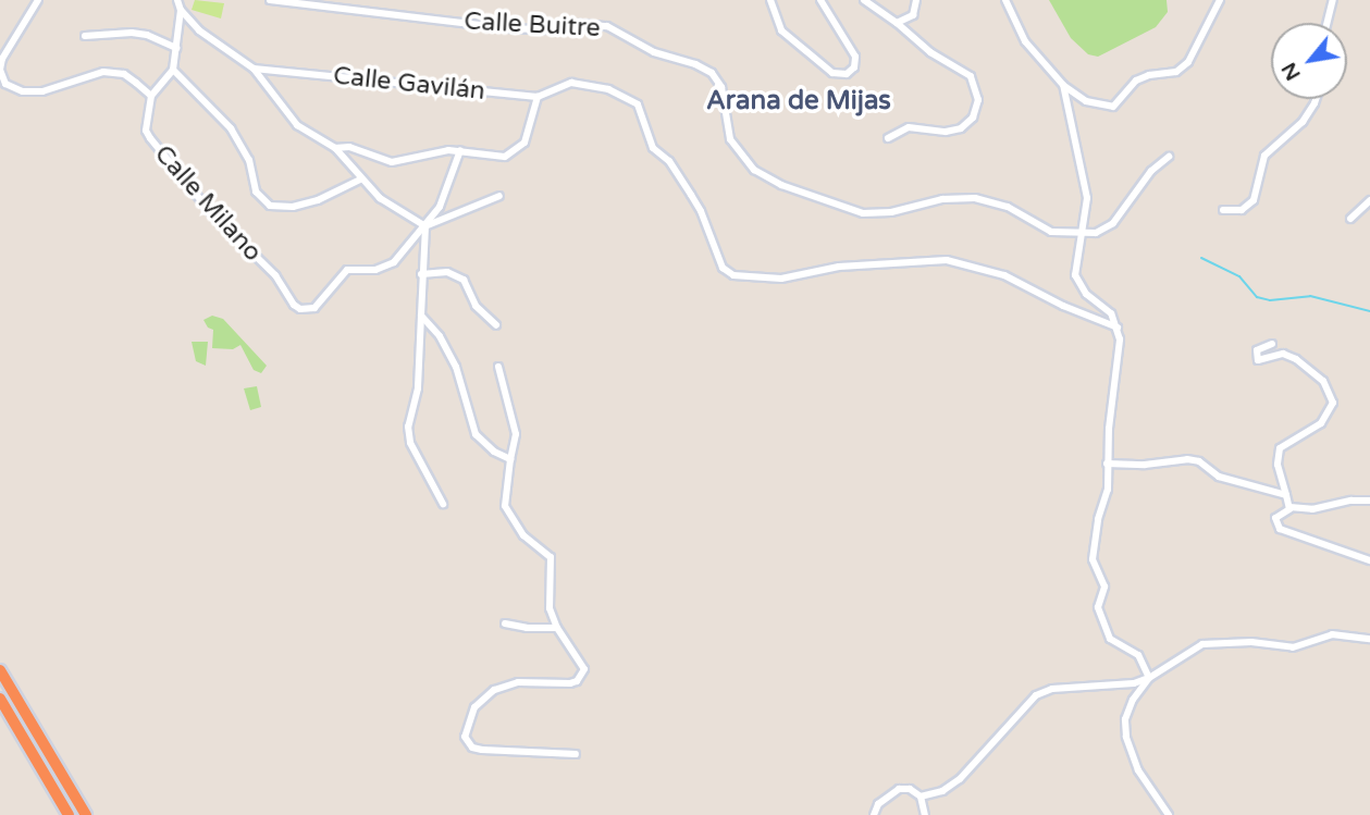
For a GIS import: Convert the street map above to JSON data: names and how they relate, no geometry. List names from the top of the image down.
{
  "streets": {
    "street": ["Calle Buitre", "Calle Gavilán", "Calle Milano"]
  },
  "districts": ["Arana de Mijas"],
  "north": "bottom left"
}
